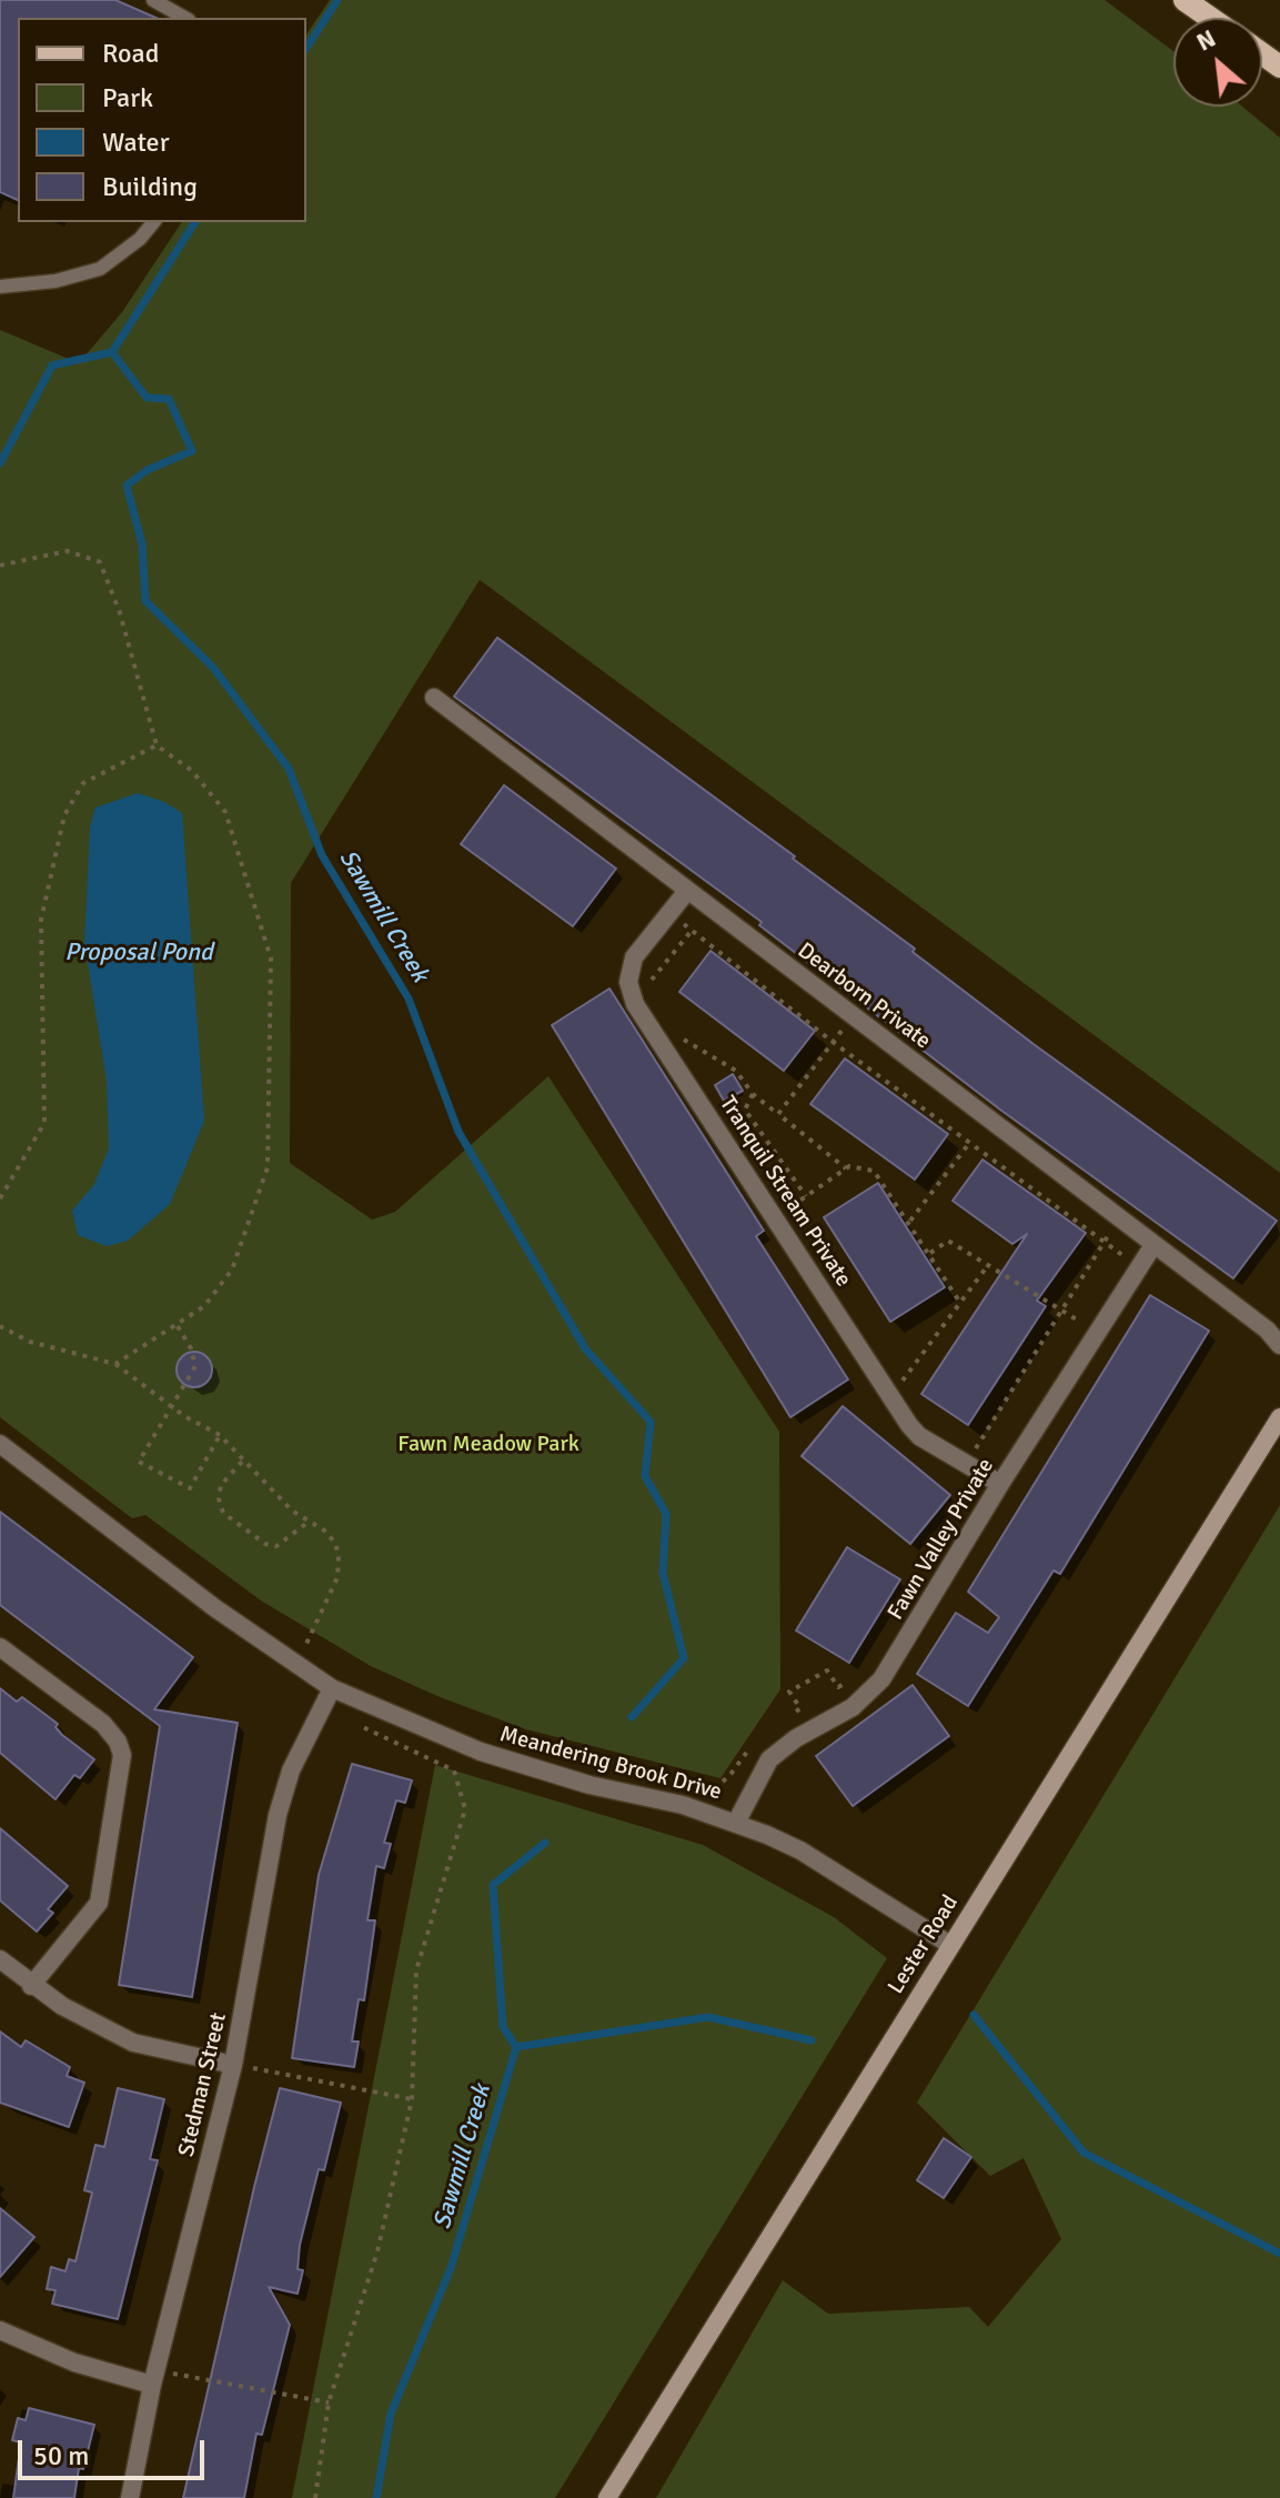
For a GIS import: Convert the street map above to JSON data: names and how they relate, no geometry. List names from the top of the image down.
{
  "streets": {
    "main road": ["Lester Road"],
    "street": [
      "Dearborn Private",
      "Tranquil Stream Private",
      "Fawn Valley Private",
      "Meandering Brook Drive",
      "Stedman Street"
    ]
  },
  "crossings": [
    ["Dearborn Private", "Tranquil Stream Private"],
    ["Dearborn Private", "Fawn Valley Private"],
    ["Tranquil Stream Private", "Fawn Valley Private"],
    ["Fawn Valley Private", "Meandering Brook Drive"],
    ["Meandering Brook Drive", "Lester Road"],
    ["Meandering Brook Drive", "Stedman Street"]
  ],
  "water": ["Sawmill Creek", "Proposal Pond"],
  "parks": ["Fawn Meadow Park"],
  "legend": [
    "Road",
    "Park",
    "Water",
    "Building"
  ],
  "scale_bar": "50 m",
  "north": "top left"
}
